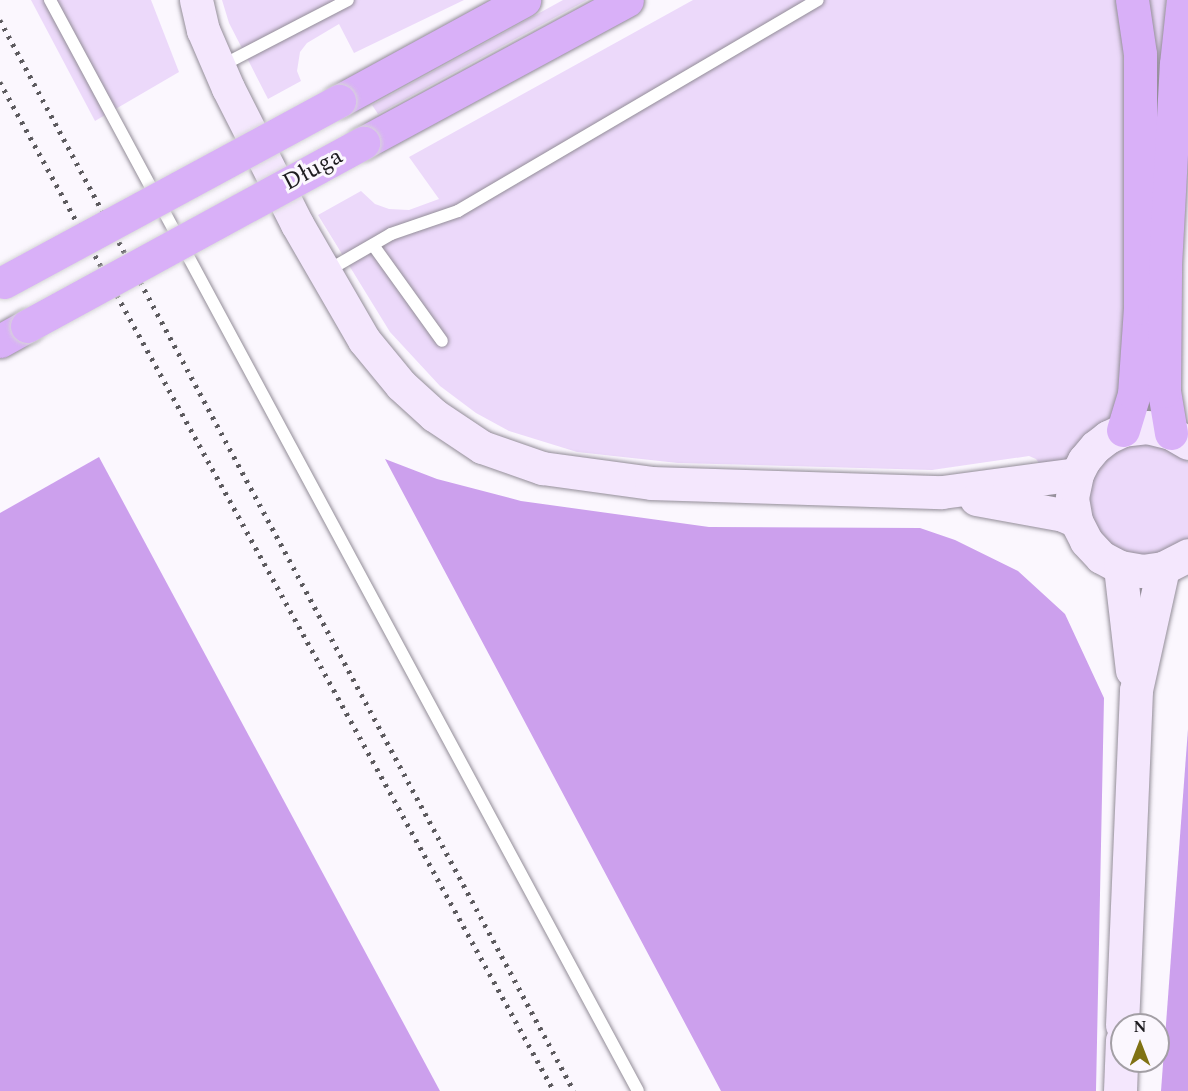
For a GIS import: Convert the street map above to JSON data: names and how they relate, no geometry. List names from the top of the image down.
{
  "streets": {
    "highway": ["Długa"]
  },
  "north": "top"
}
